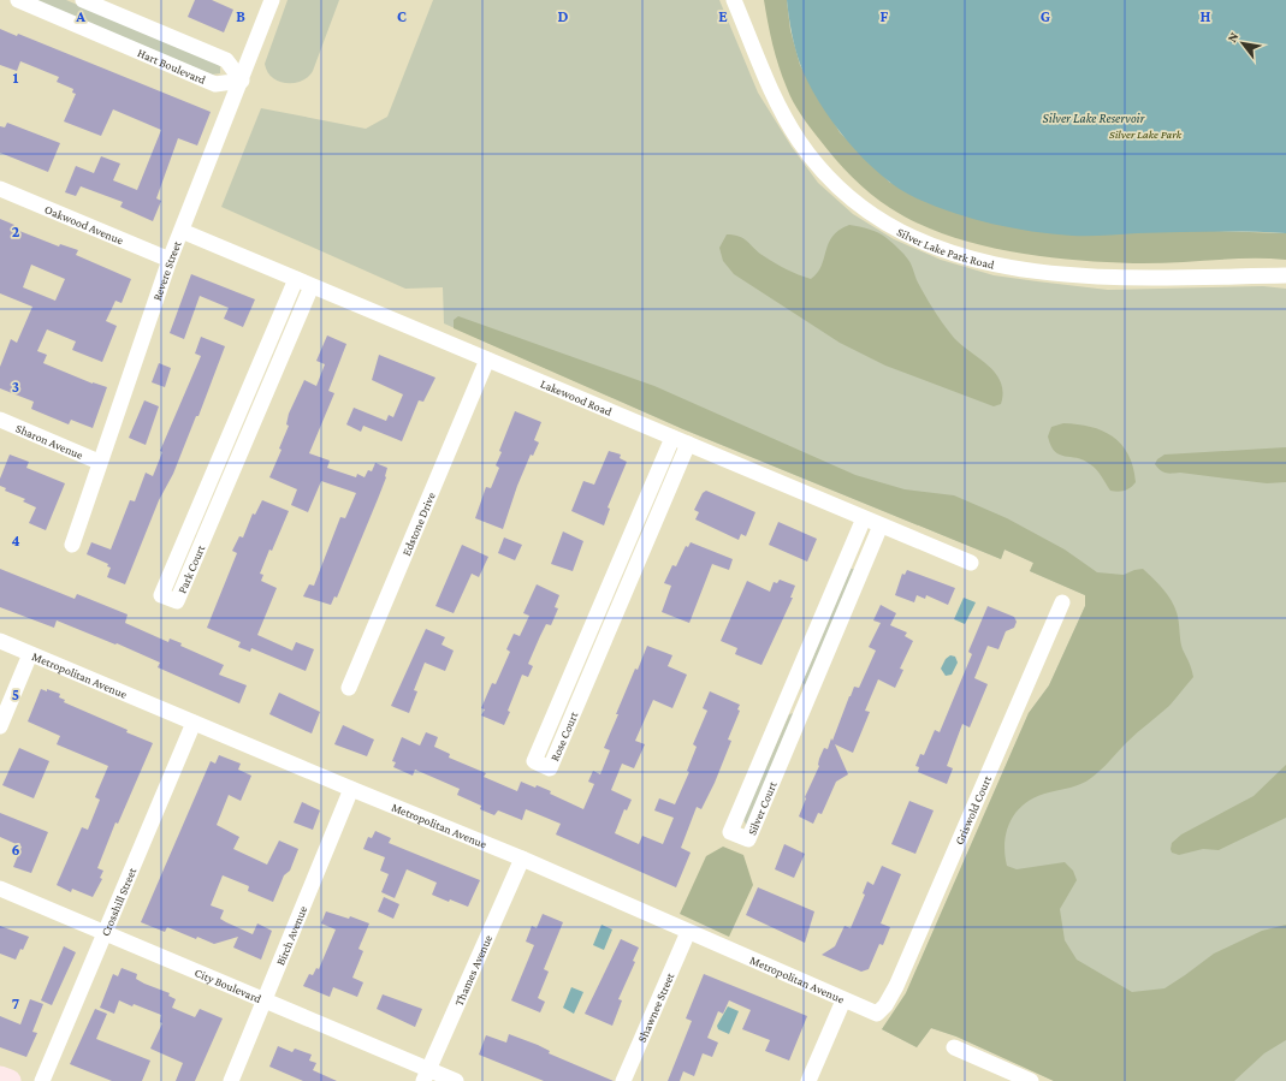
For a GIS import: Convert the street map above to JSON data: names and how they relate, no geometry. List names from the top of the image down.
{
  "streets": {
    "street": [
      "Hart Boulevard",
      "Oakwood Avenue",
      "Silver Lake Park Road",
      "Revere Street",
      "Lakewood Road",
      "Sharon Avenue",
      "Edstone Drive",
      "Park Court",
      "Metropolitan Avenue",
      "Rose Court",
      "Silver Court",
      "Griswold Court",
      "Crosshill Street",
      "Birch Avenue",
      "Thames Avenue",
      "City Boulevard",
      "Shawnee Street"
    ]
  },
  "crossings": [
    ["Hart Boulevard", "Revere Street"],
    ["Oakwood Avenue", "Revere Street"],
    ["Revere Street", "Lakewood Road"],
    ["Revere Street", "Sharon Avenue"],
    ["Lakewood Road", "Edstone Drive"],
    ["Lakewood Road", "Park Court"],
    ["Lakewood Road", "Rose Court"],
    ["Lakewood Road", "Silver Court"],
    ["Metropolitan Avenue", "Griswold Court"],
    ["Metropolitan Avenue", "Crosshill Street"],
    ["Metropolitan Avenue", "Birch Avenue"],
    ["Metropolitan Avenue", "Thames Avenue"],
    ["Metropolitan Avenue", "Shawnee Street"],
    ["Crosshill Street", "City Boulevard"],
    ["Birch Avenue", "City Boulevard"],
    ["Thames Avenue", "City Boulevard"]
  ],
  "water": ["Silver Lake Reservoir"],
  "parks": ["Silver Lake Park"],
  "north": "top left",
  "grid": {
    "columns": [
      "A",
      "B",
      "C",
      "D",
      "E",
      "F",
      "G",
      "H"
    ],
    "rows": [
      "1",
      "2",
      "3",
      "4",
      "5",
      "6",
      "7"
    ]
  }
}
